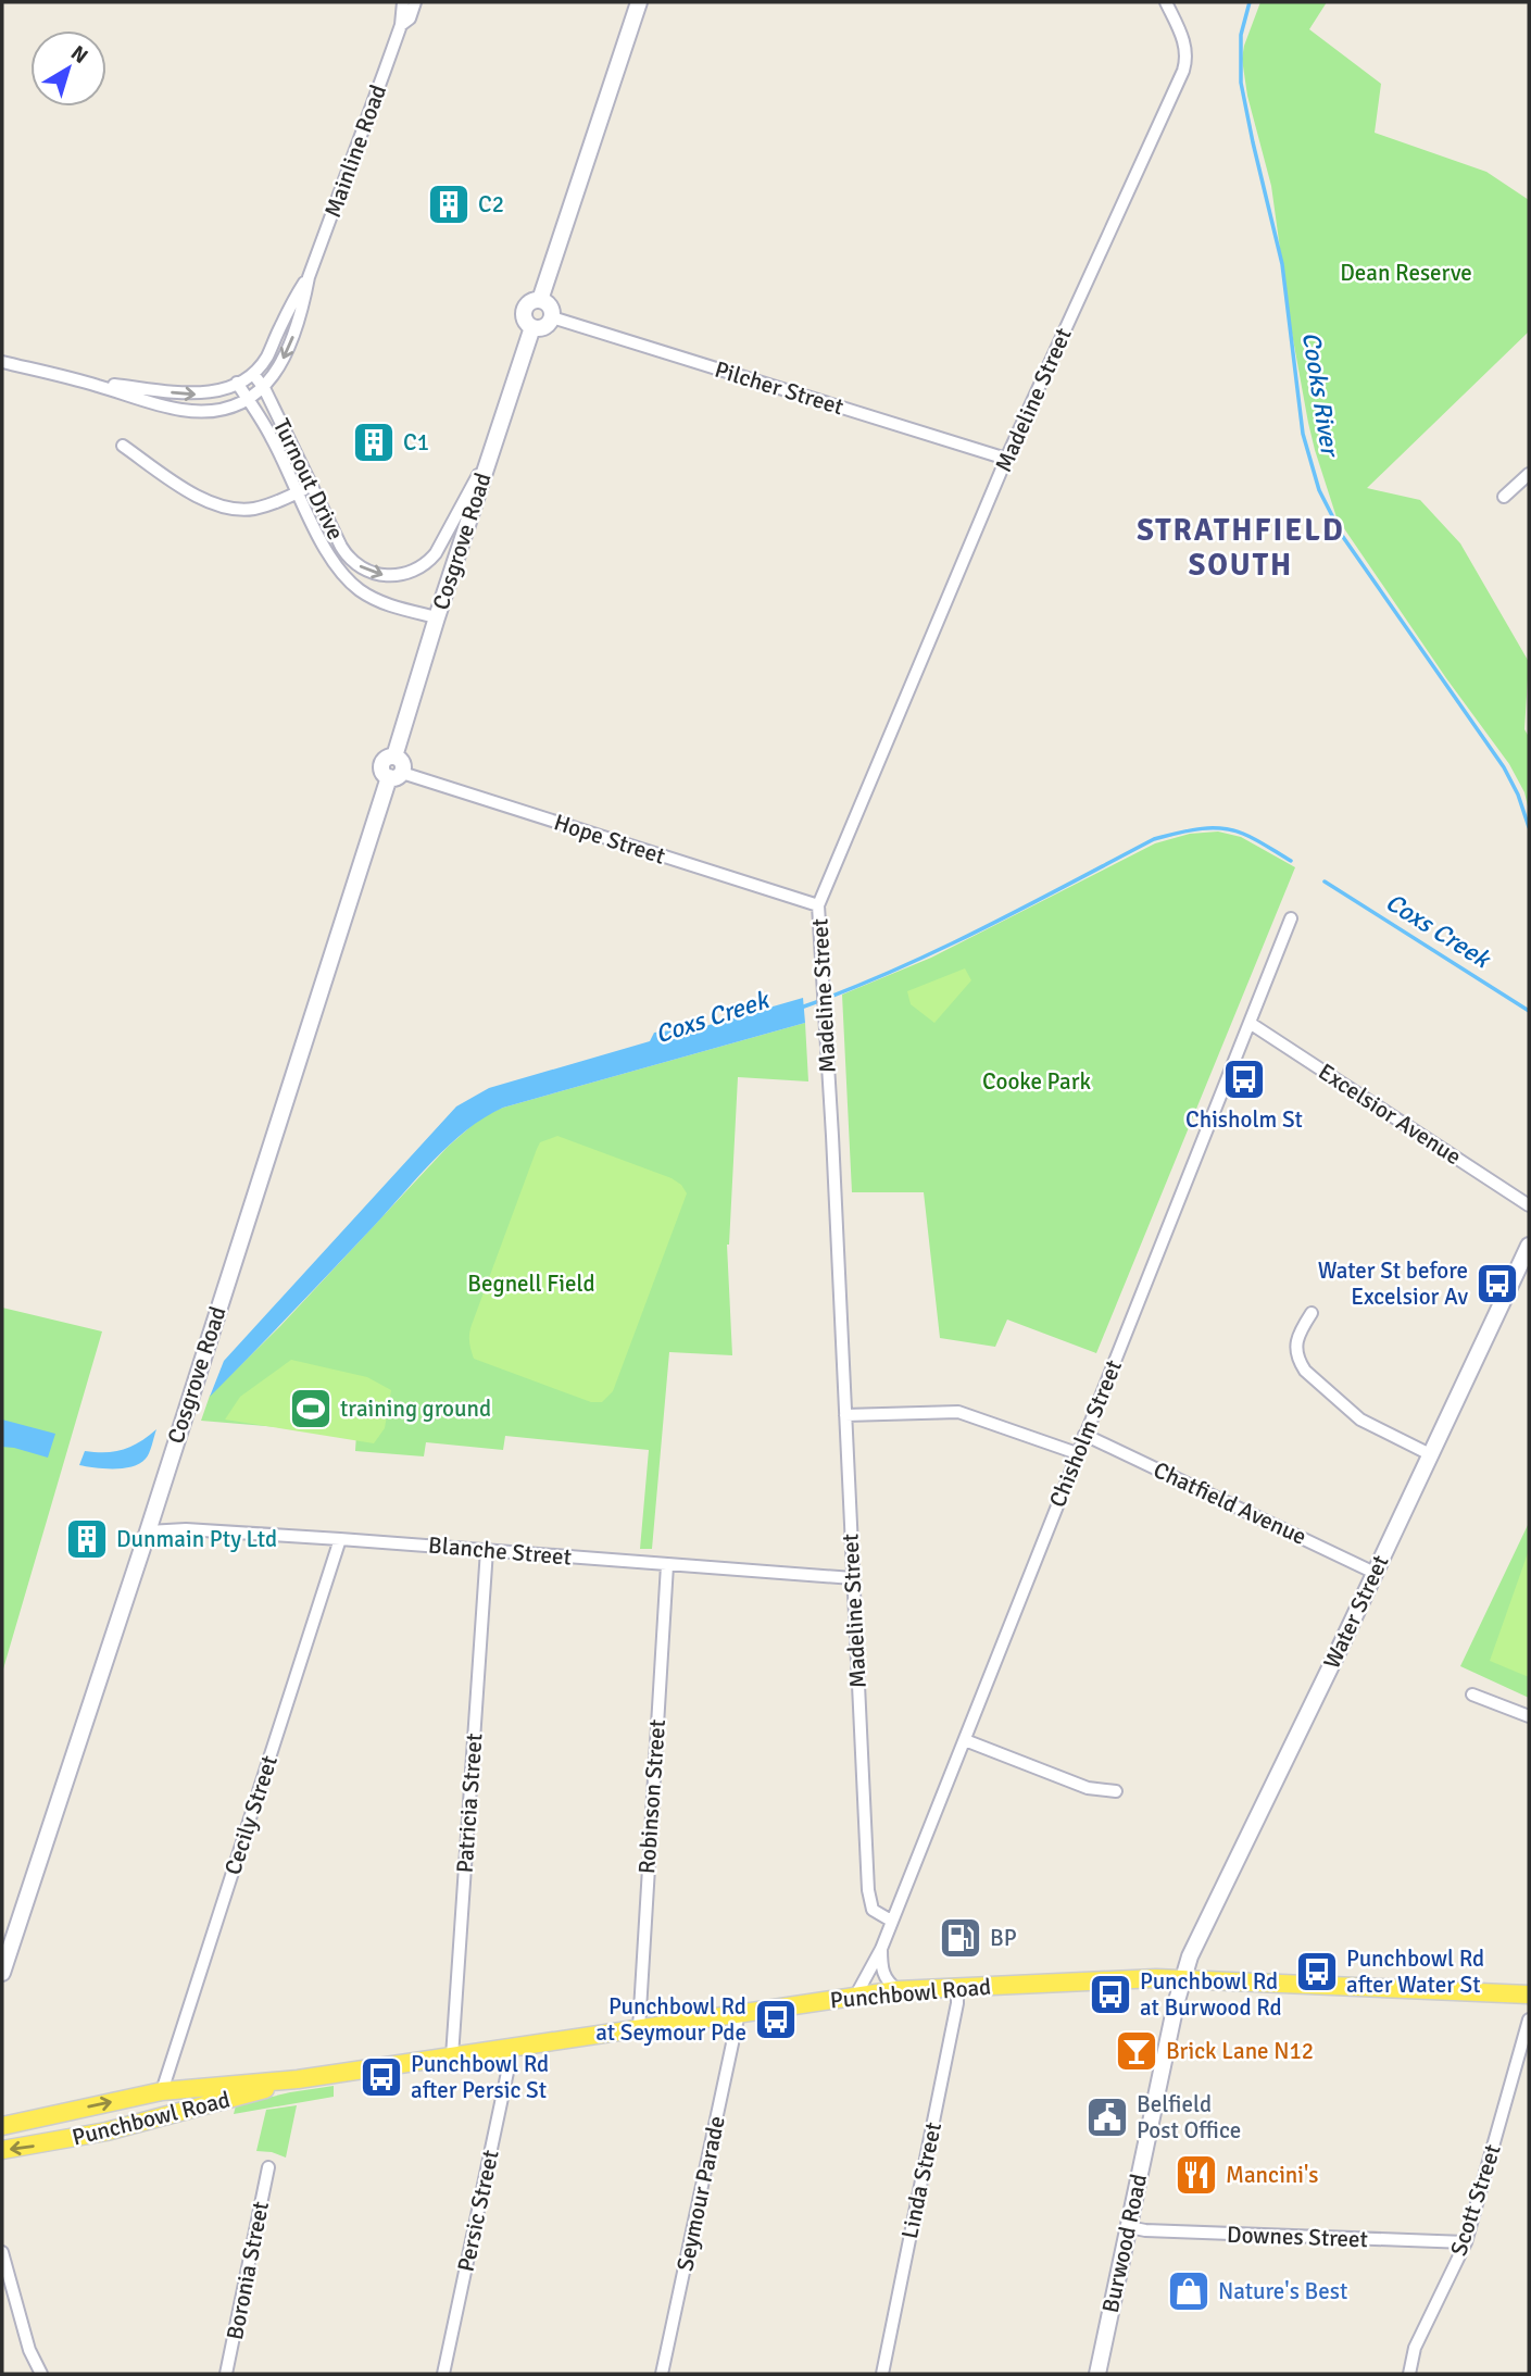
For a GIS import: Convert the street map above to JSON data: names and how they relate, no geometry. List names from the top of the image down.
{
  "streets": {
    "main road": [
      "Cosgrove Road",
      "Water Street",
      "Punchbowl Road",
      "Burwood Road"
    ],
    "street": [
      "Mainline Road",
      "Pilcher Street",
      "Madeline Street",
      "Turnout Drive",
      "Hope Street",
      "Excelsior Avenue",
      "Chisholm Street",
      "Chatfield Avenue",
      "Blanche Street",
      "Robinson Street",
      "Patricia Street",
      "Cecily Street",
      "Linda Street",
      "Seymour Parade",
      "Scott Street",
      "Persic Street",
      "Downes Street",
      "Boronia Street"
    ]
  },
  "crossings": [
    ["Mainline Road", "Turnout Drive"],
    ["Pilcher Street", "Madeline Street"],
    ["Pilcher Street", "Cosgrove Road"],
    ["Madeline Street", "Hope Street"],
    ["Madeline Street", "Chisholm Street"],
    ["Madeline Street", "Blanche Street"],
    ["Turnout Drive", "Cosgrove Road"],
    ["Cosgrove Road", "Hope Street"],
    ["Cosgrove Road", "Blanche Street"],
    ["Excelsior Avenue", "Chisholm Street"],
    ["Chisholm Street", "Chatfield Avenue"],
    ["Chisholm Street", "Punchbowl Road"],
    ["Chatfield Avenue", "Water Street"],
    ["Blanche Street", "Robinson Street"],
    ["Blanche Street", "Patricia Street"],
    ["Blanche Street", "Cecily Street"],
    ["Water Street", "Punchbowl Road"],
    ["Water Street", "Burwood Road"],
    ["Robinson Street", "Punchbowl Road"],
    ["Patricia Street", "Punchbowl Road"],
    ["Cecily Street", "Punchbowl Road"],
    ["Punchbowl Road", "Linda Street"],
    ["Punchbowl Road", "Seymour Parade"],
    ["Punchbowl Road", "Persic Street"],
    ["Punchbowl Road", "Burwood Road"],
    ["Scott Street", "Downes Street"],
    ["Downes Street", "Burwood Road"]
  ],
  "districts": ["STRATHFIELD SOUTH"],
  "water": ["Cooks River", "Coxs Creek"],
  "parks": ["Dean Reserve", "Cooke Park", "Begnell Field"],
  "places": {
    "building": ["C2", "C1", "Dunmain Pty Ltd"],
    "bus stop": [
      "Chisholm St",
      "Water St before Excelsior Av",
      "Punchbowl Rd after Water St",
      "Punchbowl Rd at Burwood Rd",
      "Punchbowl Rd at Seymour Pde",
      "Punchbowl Rd after Persic St"
    ],
    "sports": ["training ground"],
    "fuel station": ["BP"],
    "bar": ["Brick Lane N12"],
    "public building": ["Belfield Post Office"],
    "restaurant": ["Mancini's"],
    "shop": ["Nature's Best"]
  },
  "north": "top right"
}
